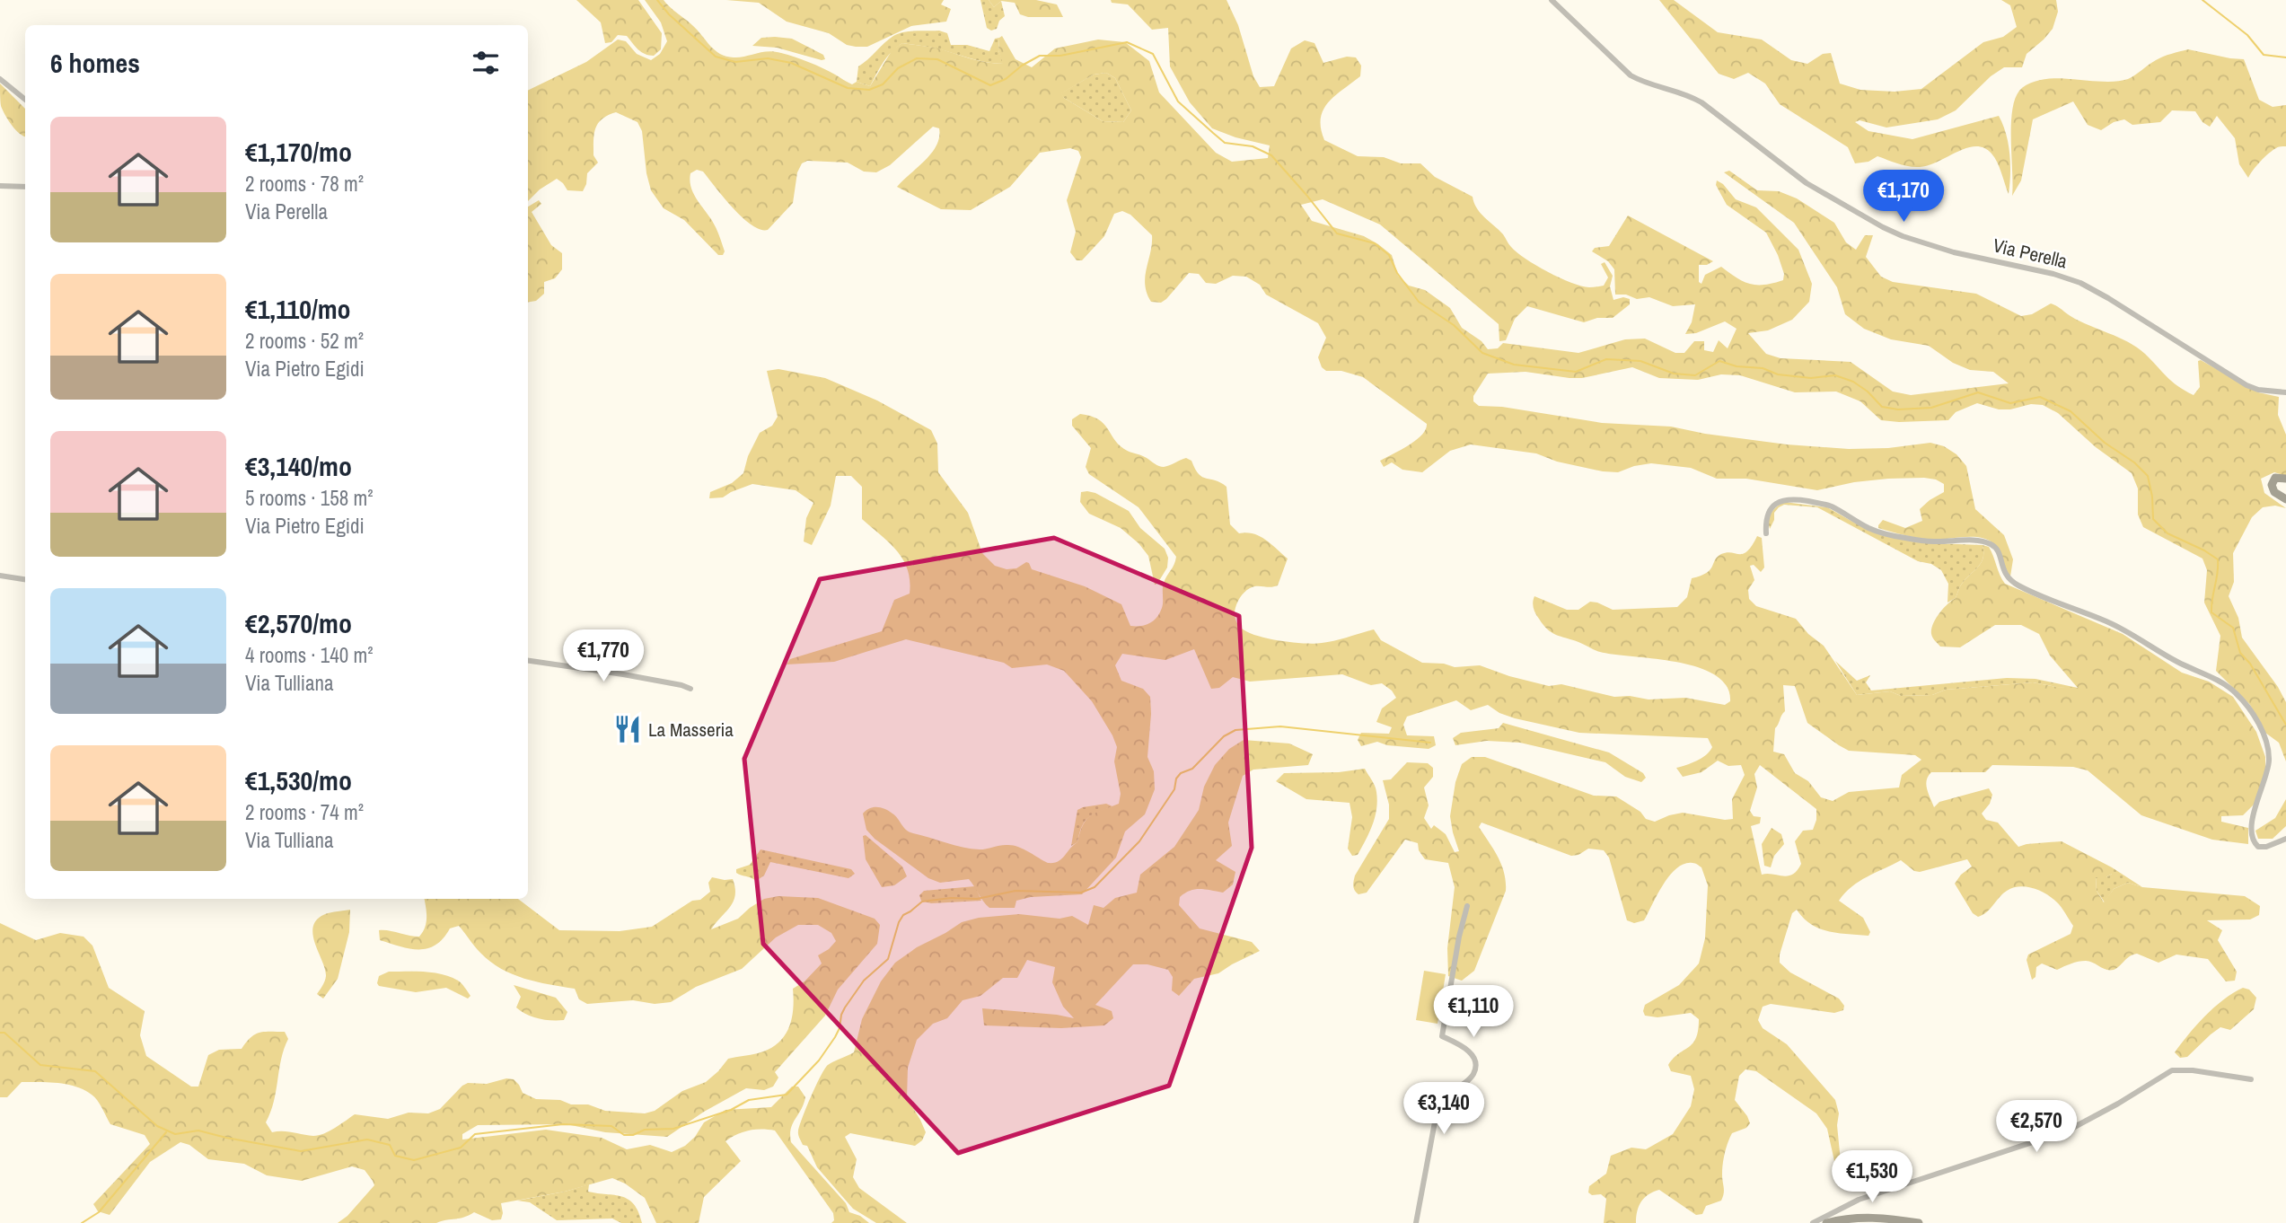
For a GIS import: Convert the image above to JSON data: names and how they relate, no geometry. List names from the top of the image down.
{
  "streets": {
    "street": ["Via Perella"]
  },
  "places": {
    "restaurant": ["La Masseria"]
  },
  "page": {
    "heading": "6 homes",
    "list": [
      {
        "name": "€1,170/mo",
        "note": "2 rooms · 78 m² · Via Perella"
      },
      {
        "name": "€1,110/mo",
        "note": "2 rooms · 52 m² · Via Pietro Egidi"
      },
      {
        "name": "€3,140/mo",
        "note": "5 rooms · 158 m² · Via Pietro Egidi"
      },
      {
        "name": "€2,570/mo",
        "note": "4 rooms · 140 m² · Via Tulliana"
      },
      {
        "name": "€1,530/mo",
        "note": "2 rooms · 74 m² · Via Tulliana"
      }
    ],
    "price": [
      "€1,170",
      "€1,770",
      "€1,110",
      "€3,140",
      "€2,570",
      "€1,530"
    ]
  }
}
